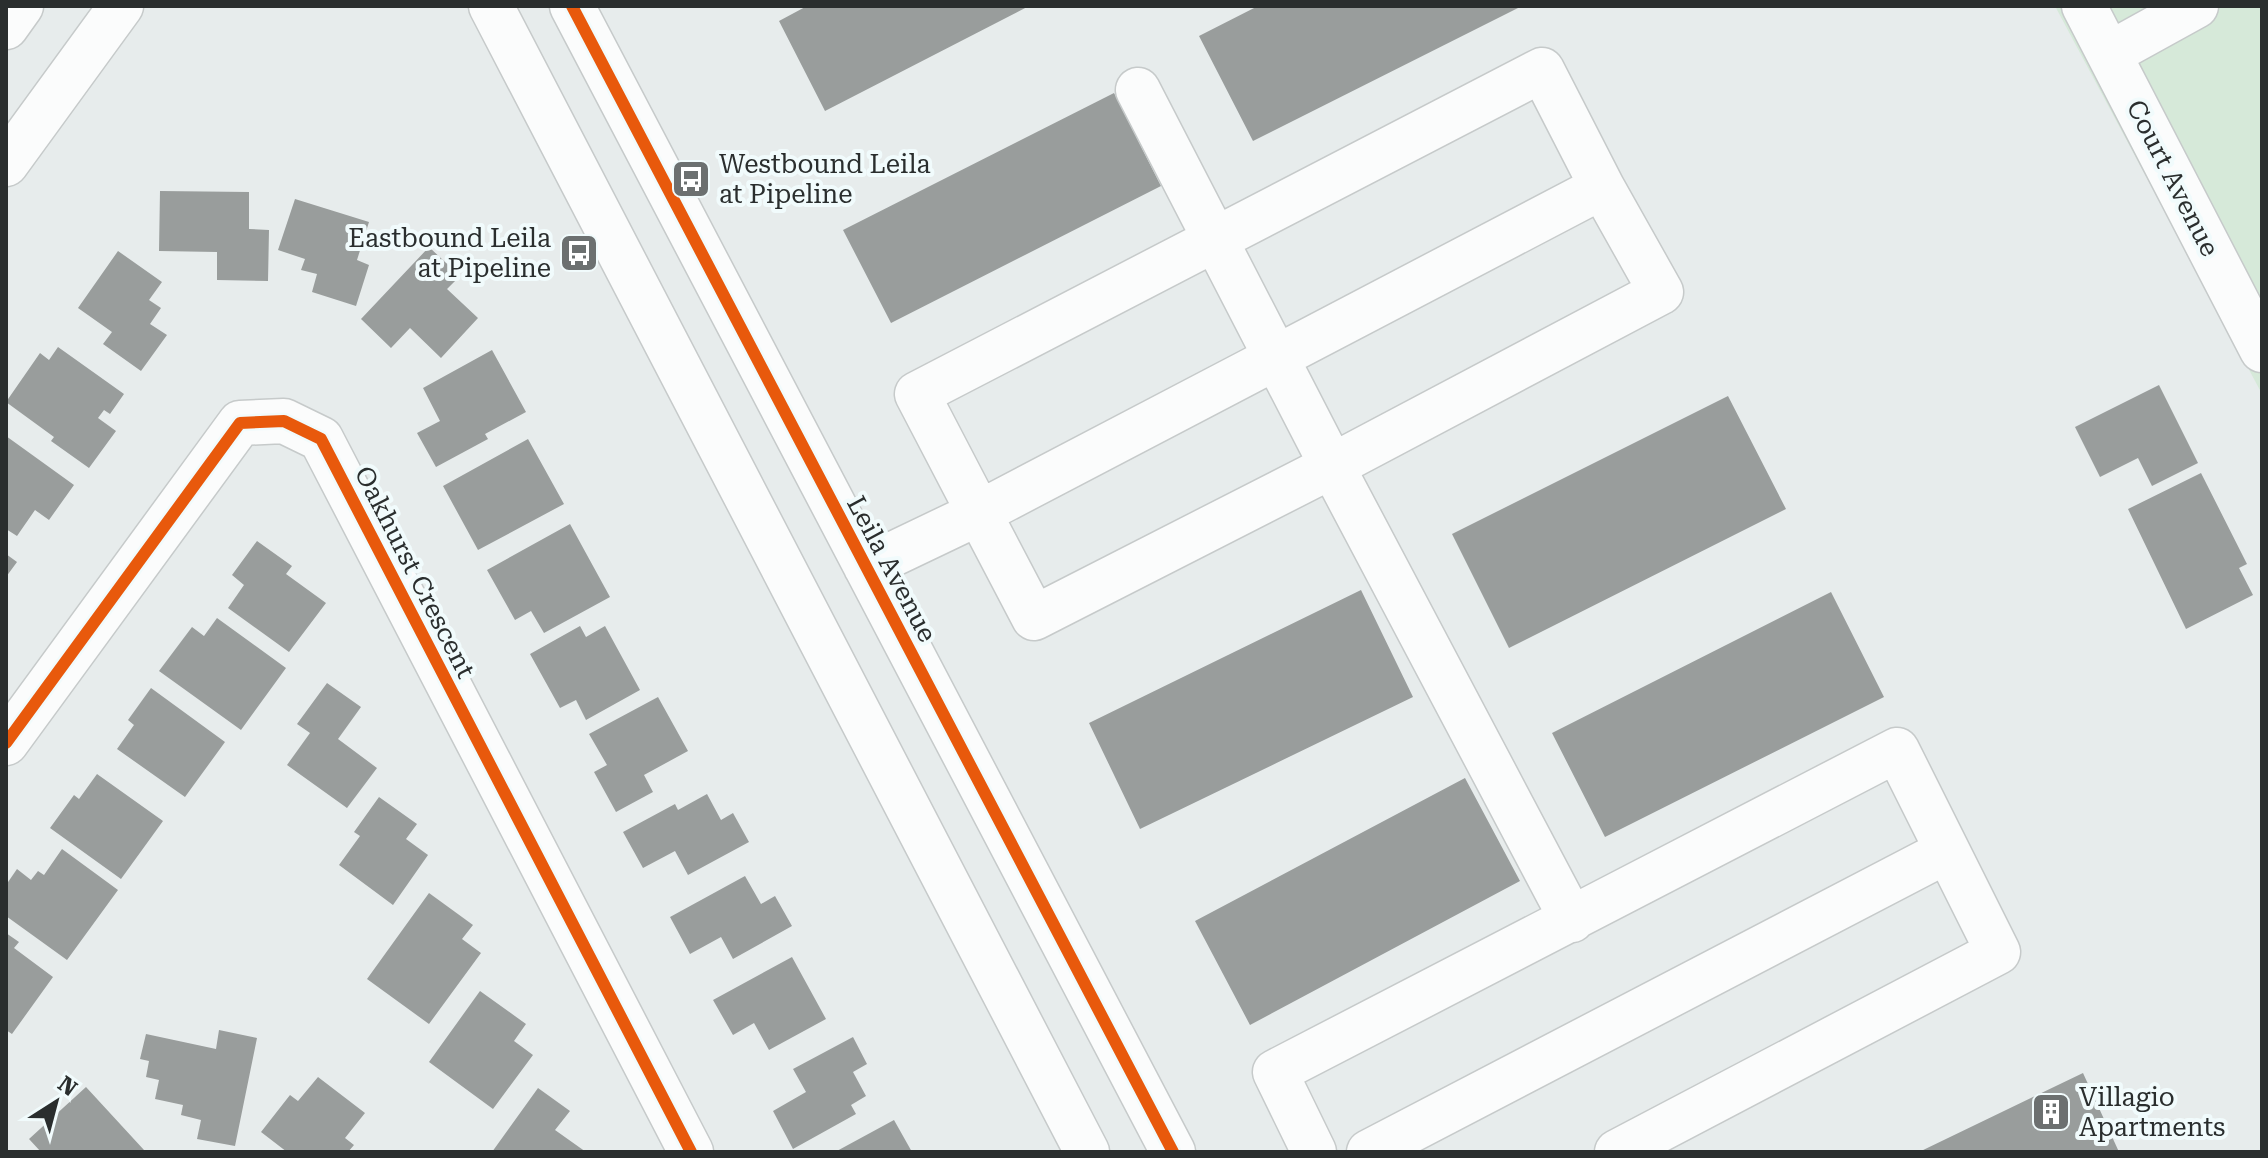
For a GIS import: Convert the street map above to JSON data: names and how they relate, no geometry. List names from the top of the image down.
{
  "streets": {
    "street": ["Court Avenue", "Leila Avenue", "Oakhurst Crescent"]
  },
  "places": {
    "bus stop": ["Westbound Leila at Pipeline", "Eastbound Leila at Pipeline"],
    "building": ["Villagio Apartments"]
  },
  "north": "top right"
}
